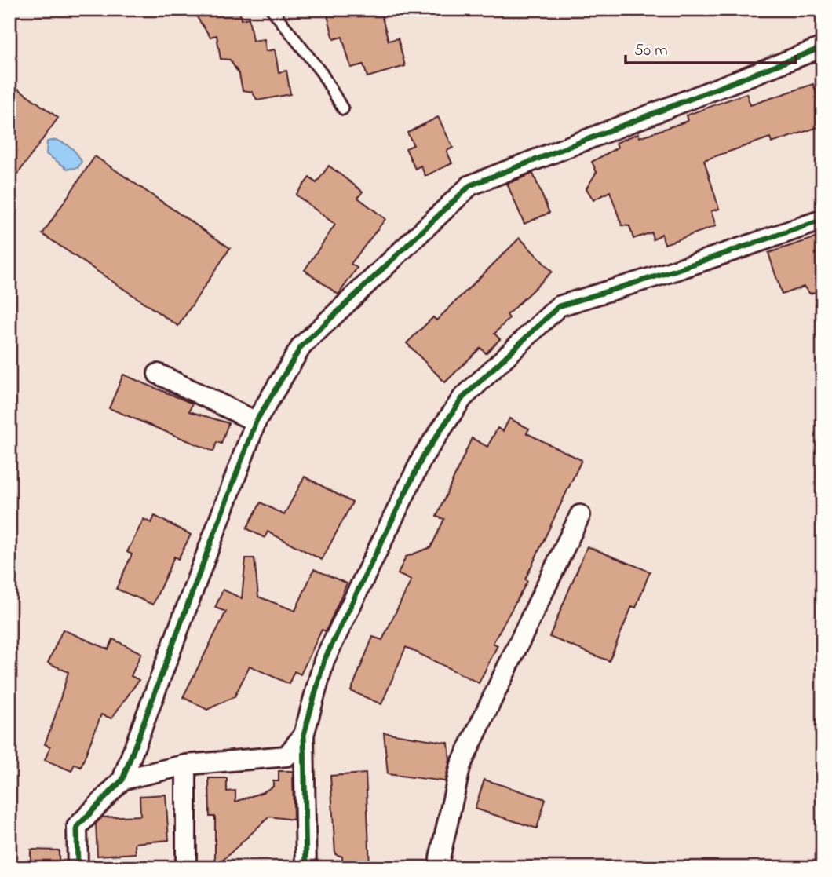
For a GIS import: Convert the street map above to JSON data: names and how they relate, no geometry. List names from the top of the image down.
{
  "scale_bar": "50 m"
}
